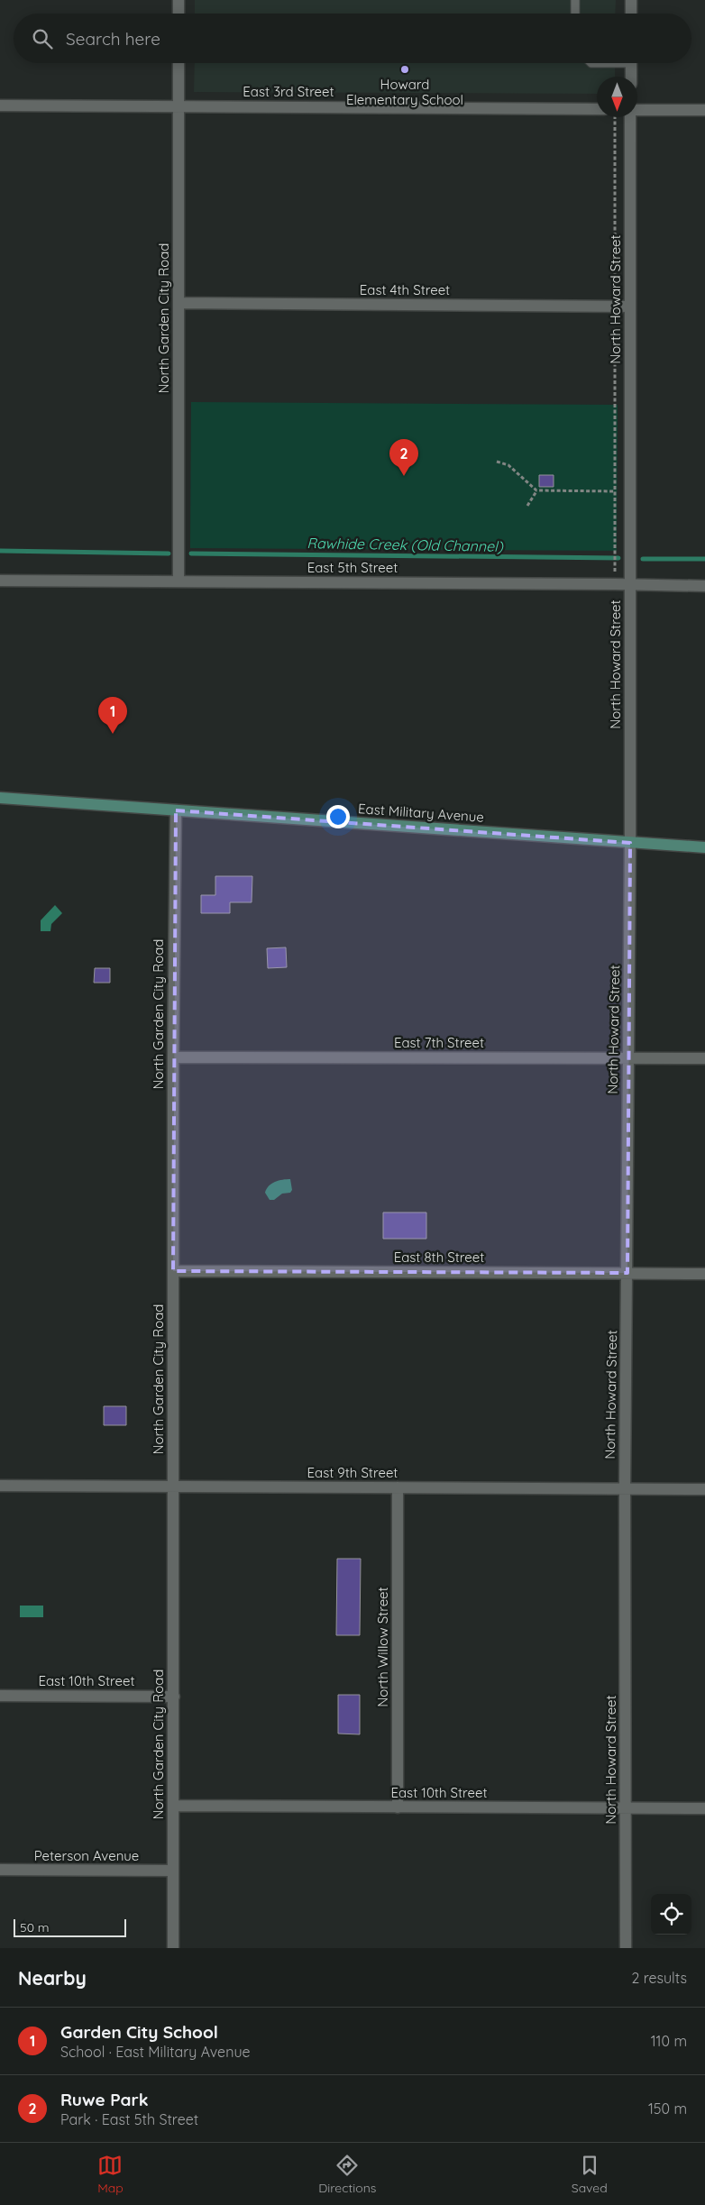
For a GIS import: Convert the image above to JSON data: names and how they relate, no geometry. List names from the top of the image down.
{
  "streets": {
    "main road": ["East Military Avenue"],
    "street": [
      "East 3rd Street",
      "East 4th Street",
      "North Howard Street",
      "North Garden City Road",
      "East 5th Street",
      "East 7th Street",
      "East 8th Street",
      "East 9th Street",
      "North Willow Street",
      "East 10th Street",
      "Peterson Avenue"
    ]
  },
  "crossings": [
    ["East 3rd Street", "North Garden City Road"],
    ["East 4th Street", "North Howard Street"],
    ["East 4th Street", "North Garden City Road"],
    ["North Howard Street", "East 5th Street"],
    ["North Howard Street", "East Military Avenue"],
    ["North Howard Street", "East 7th Street"],
    ["North Howard Street", "East 8th Street"],
    ["North Howard Street", "East 9th Street"],
    ["North Howard Street", "East 10th Street"],
    ["North Garden City Road", "East 5th Street"],
    ["North Garden City Road", "East Military Avenue"],
    ["North Garden City Road", "East 7th Street"],
    ["North Garden City Road", "East 8th Street"],
    ["North Garden City Road", "East 9th Street"],
    ["North Garden City Road", "East 10th Street"],
    ["North Garden City Road", "Peterson Avenue"],
    ["East 9th Street", "North Willow Street"],
    ["North Willow Street", "East 10th Street"]
  ],
  "water": ["Rawhide Creek (Old Channel)"],
  "places": ["Howard Elementary School"],
  "scale_bar": "50 m",
  "north": "bottom",
  "page": {
    "search": "Search here",
    "pins": ["2", "1"],
    "scale": "50 m",
    "heading": ["Nearby", "2 results"],
    "list": [
      {
        "mark": "1",
        "name": "Garden City School",
        "note": "School · East Military Avenue",
        "value": "110 m"
      },
      {
        "mark": "2",
        "name": "Ruwe Park",
        "note": "Park · East 5th Street",
        "value": "150 m"
      }
    ],
    "nav": ["Map", "Directions", "Saved"]
  }
}
